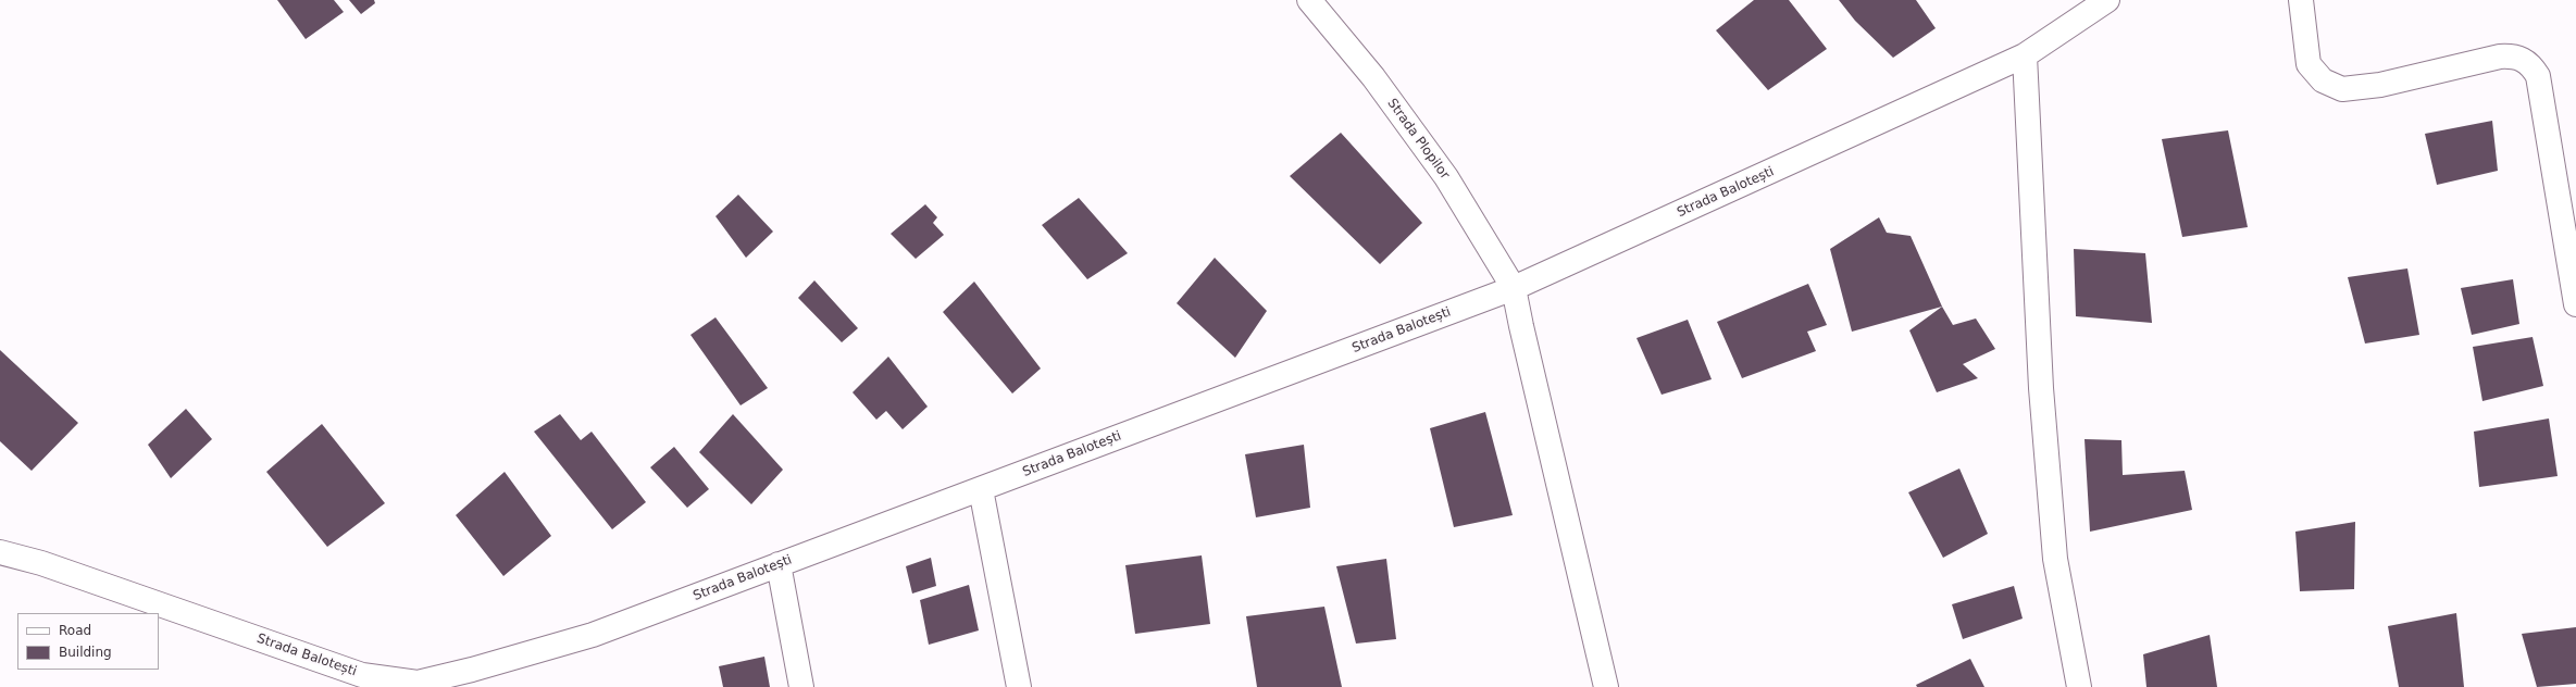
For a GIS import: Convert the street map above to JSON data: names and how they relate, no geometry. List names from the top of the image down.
{
  "streets": {
    "street": ["Strada Plopilor", "Strada Balotești"]
  },
  "crossings": [
    ["Strada Plopilor", "Strada Balotești"]
  ],
  "legend": ["Road", "Building"]
}
